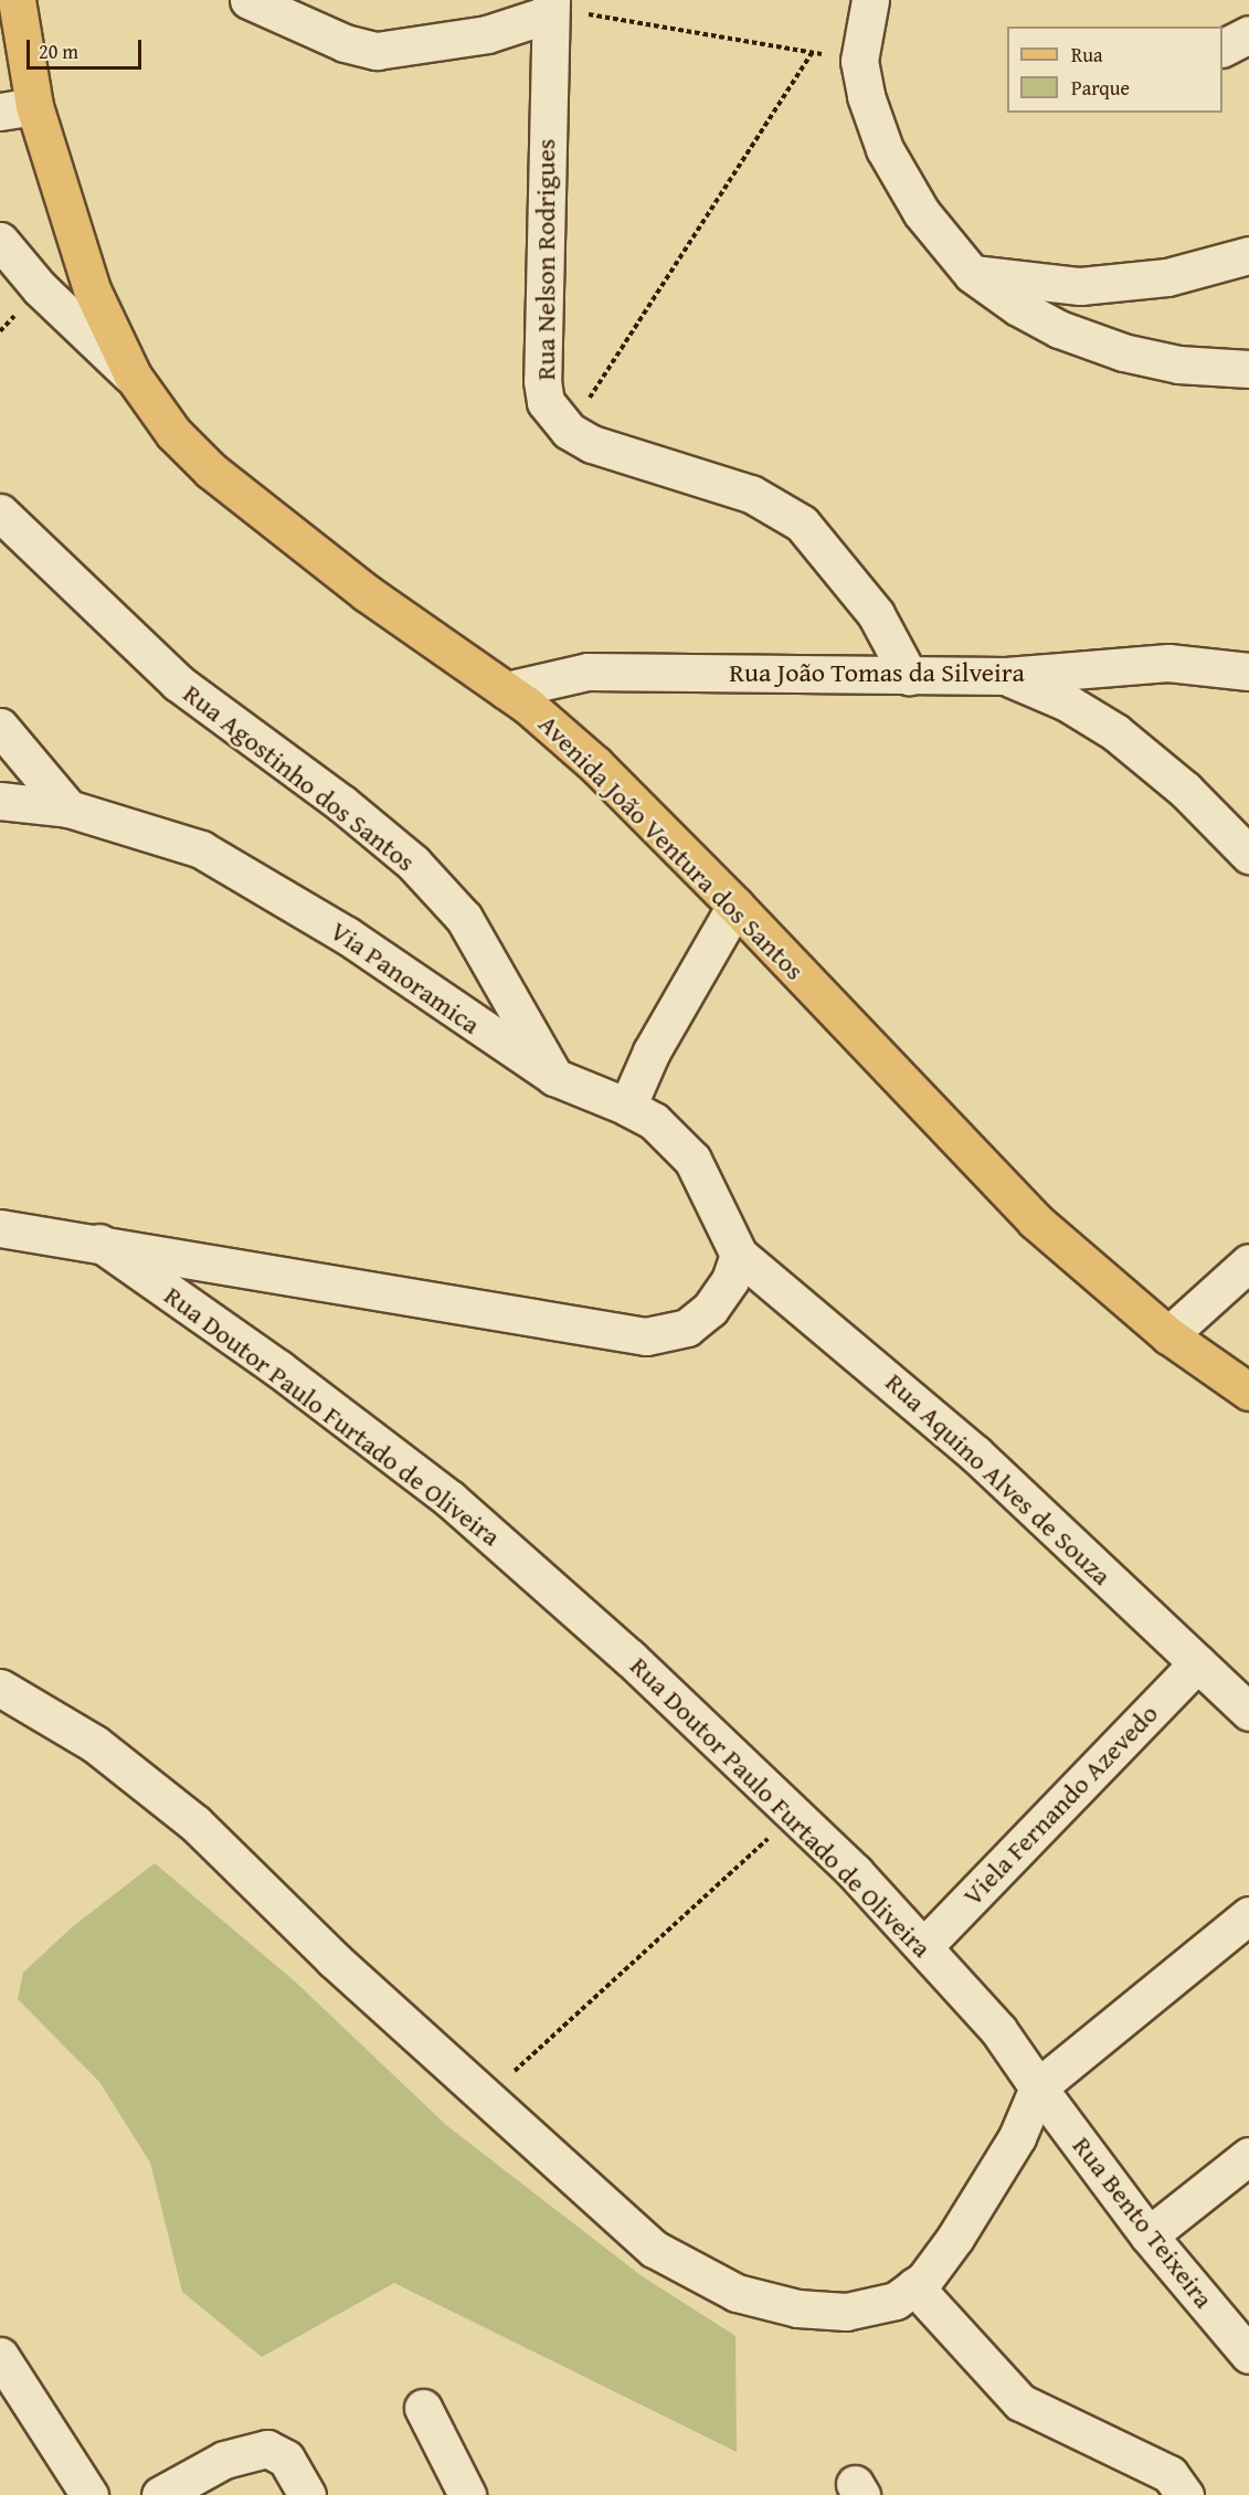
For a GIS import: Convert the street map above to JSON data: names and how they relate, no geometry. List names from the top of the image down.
{
  "streets": {
    "main road": ["Avenida João Ventura dos Santos"],
    "street": [
      "Rua Nelson Rodrigues",
      "Rua João Tomas da Silveira",
      "Rua Agostinho dos Santos",
      "Via Panoramica",
      "Rua Doutor Paulo Furtado de Oliveira",
      "Rua Aquino Alves de Souza",
      "Viela Fernando Azevedo",
      "Rua Bento Teixeira"
    ]
  },
  "crossings": [
    ["Rua Nelson Rodrigues", "Rua João Tomas da Silveira"],
    ["Rua João Tomas da Silveira", "Avenida João Ventura dos Santos"],
    ["Rua Agostinho dos Santos", "Via Panoramica"],
    ["Via Panoramica", "Rua Aquino Alves de Souza"],
    ["Rua Doutor Paulo Furtado de Oliveira", "Viela Fernando Azevedo"],
    ["Rua Doutor Paulo Furtado de Oliveira", "Rua Bento Teixeira"],
    ["Rua Aquino Alves de Souza", "Viela Fernando Azevedo"]
  ],
  "legend": ["Rua", "Parque"],
  "scale_bar": "20 m"
}
